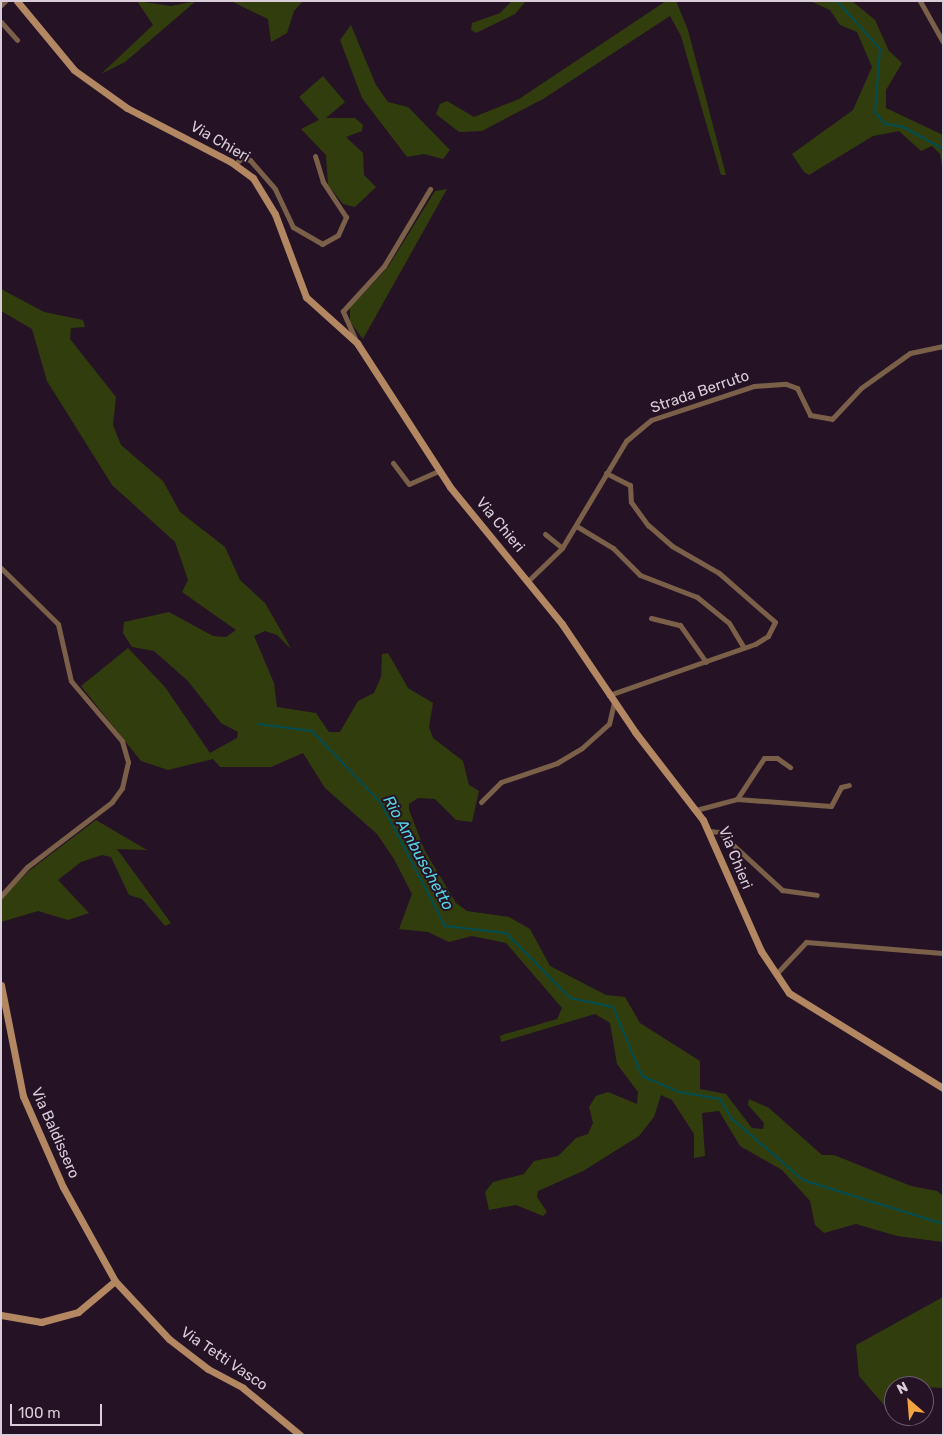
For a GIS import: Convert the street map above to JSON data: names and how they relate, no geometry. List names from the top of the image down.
{
  "streets": {
    "street": [
      "Via Chieri",
      "Strada Berruto",
      "Via Baldissero",
      "Via Tetti Vasco"
    ]
  },
  "crossings": [
    ["Via Chieri", "Strada Berruto"],
    ["Via Baldissero", "Via Tetti Vasco"]
  ],
  "water": ["Rio Ambuschetto"],
  "scale_bar": "100 m",
  "north": "top left"
}
